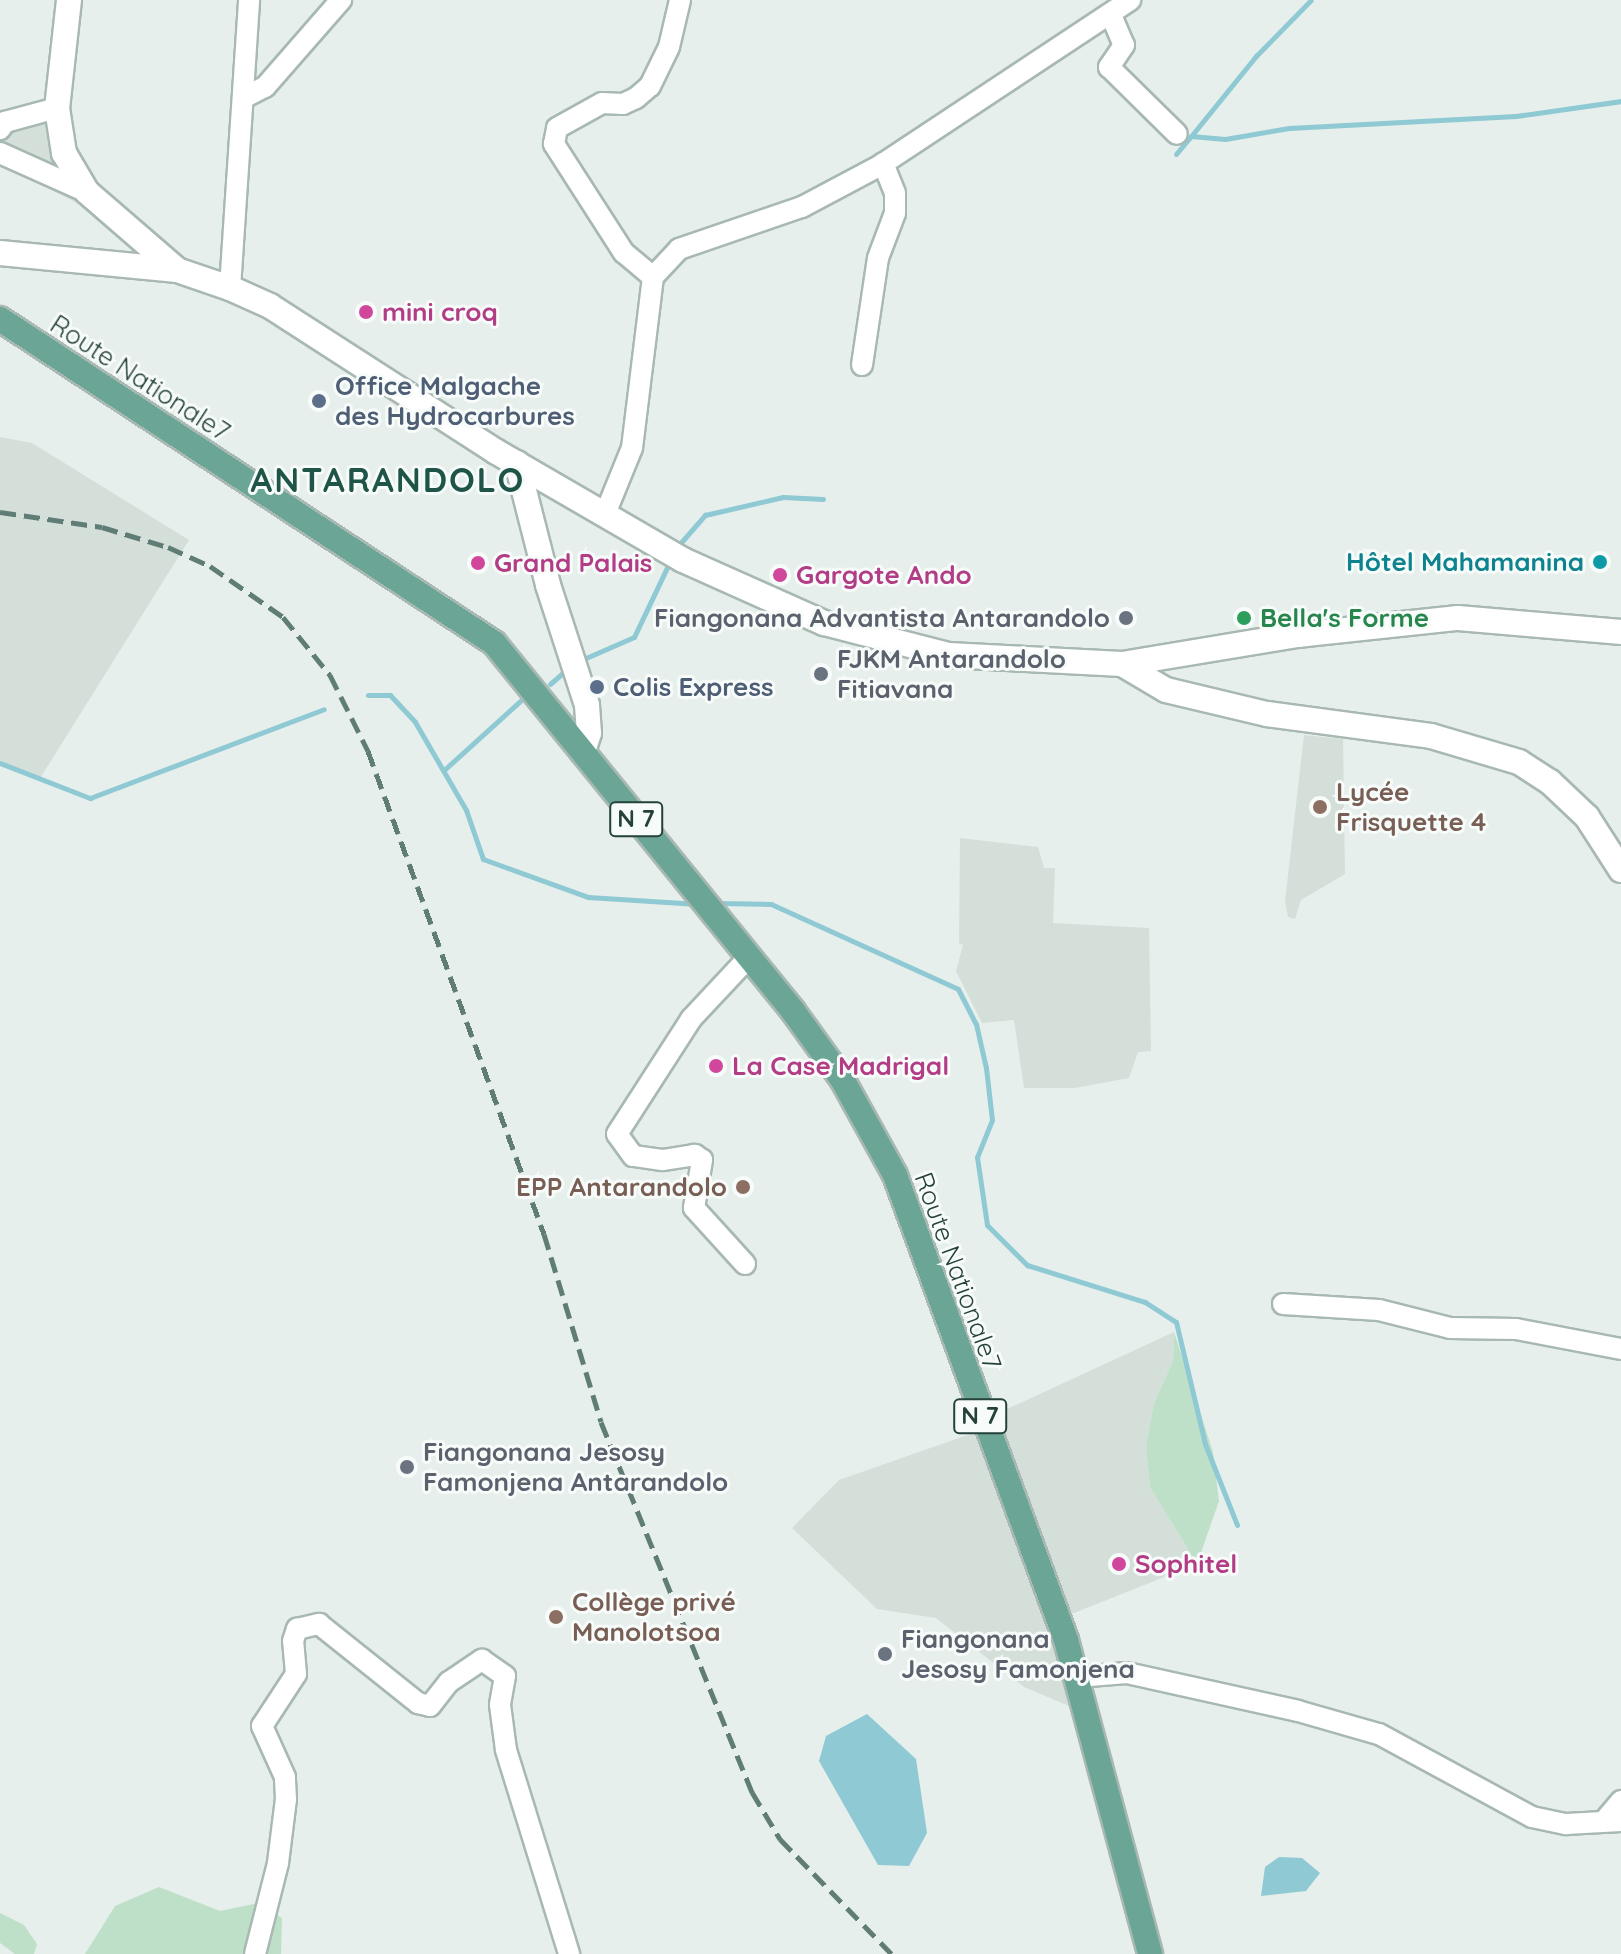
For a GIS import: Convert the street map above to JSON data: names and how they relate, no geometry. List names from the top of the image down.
{
  "streets": {
    "main road": ["Route Nationale7", "N 7"]
  },
  "districts": ["ANTARANDOLO"],
  "places": [
    "mini croq",
    "Office Malgache des Hydrocarbures",
    "Hôtel Mahamanina",
    "Grand Palais",
    "Gargote Ando",
    "Fiangonana Advantista Antarandolo",
    "Bella's Forme",
    "FJKM Antarandolo Fitiavana",
    "Colis Express",
    "Lycée Frisquette 4",
    "La Case Madrigal",
    "EPP Antarandolo",
    "Fiangonana Jesosy Famonjena Antarandolo",
    "Sophitel",
    "Collège privé Manolotsoa",
    "Fiangonana Jesosy Famonjena"
  ]
}
